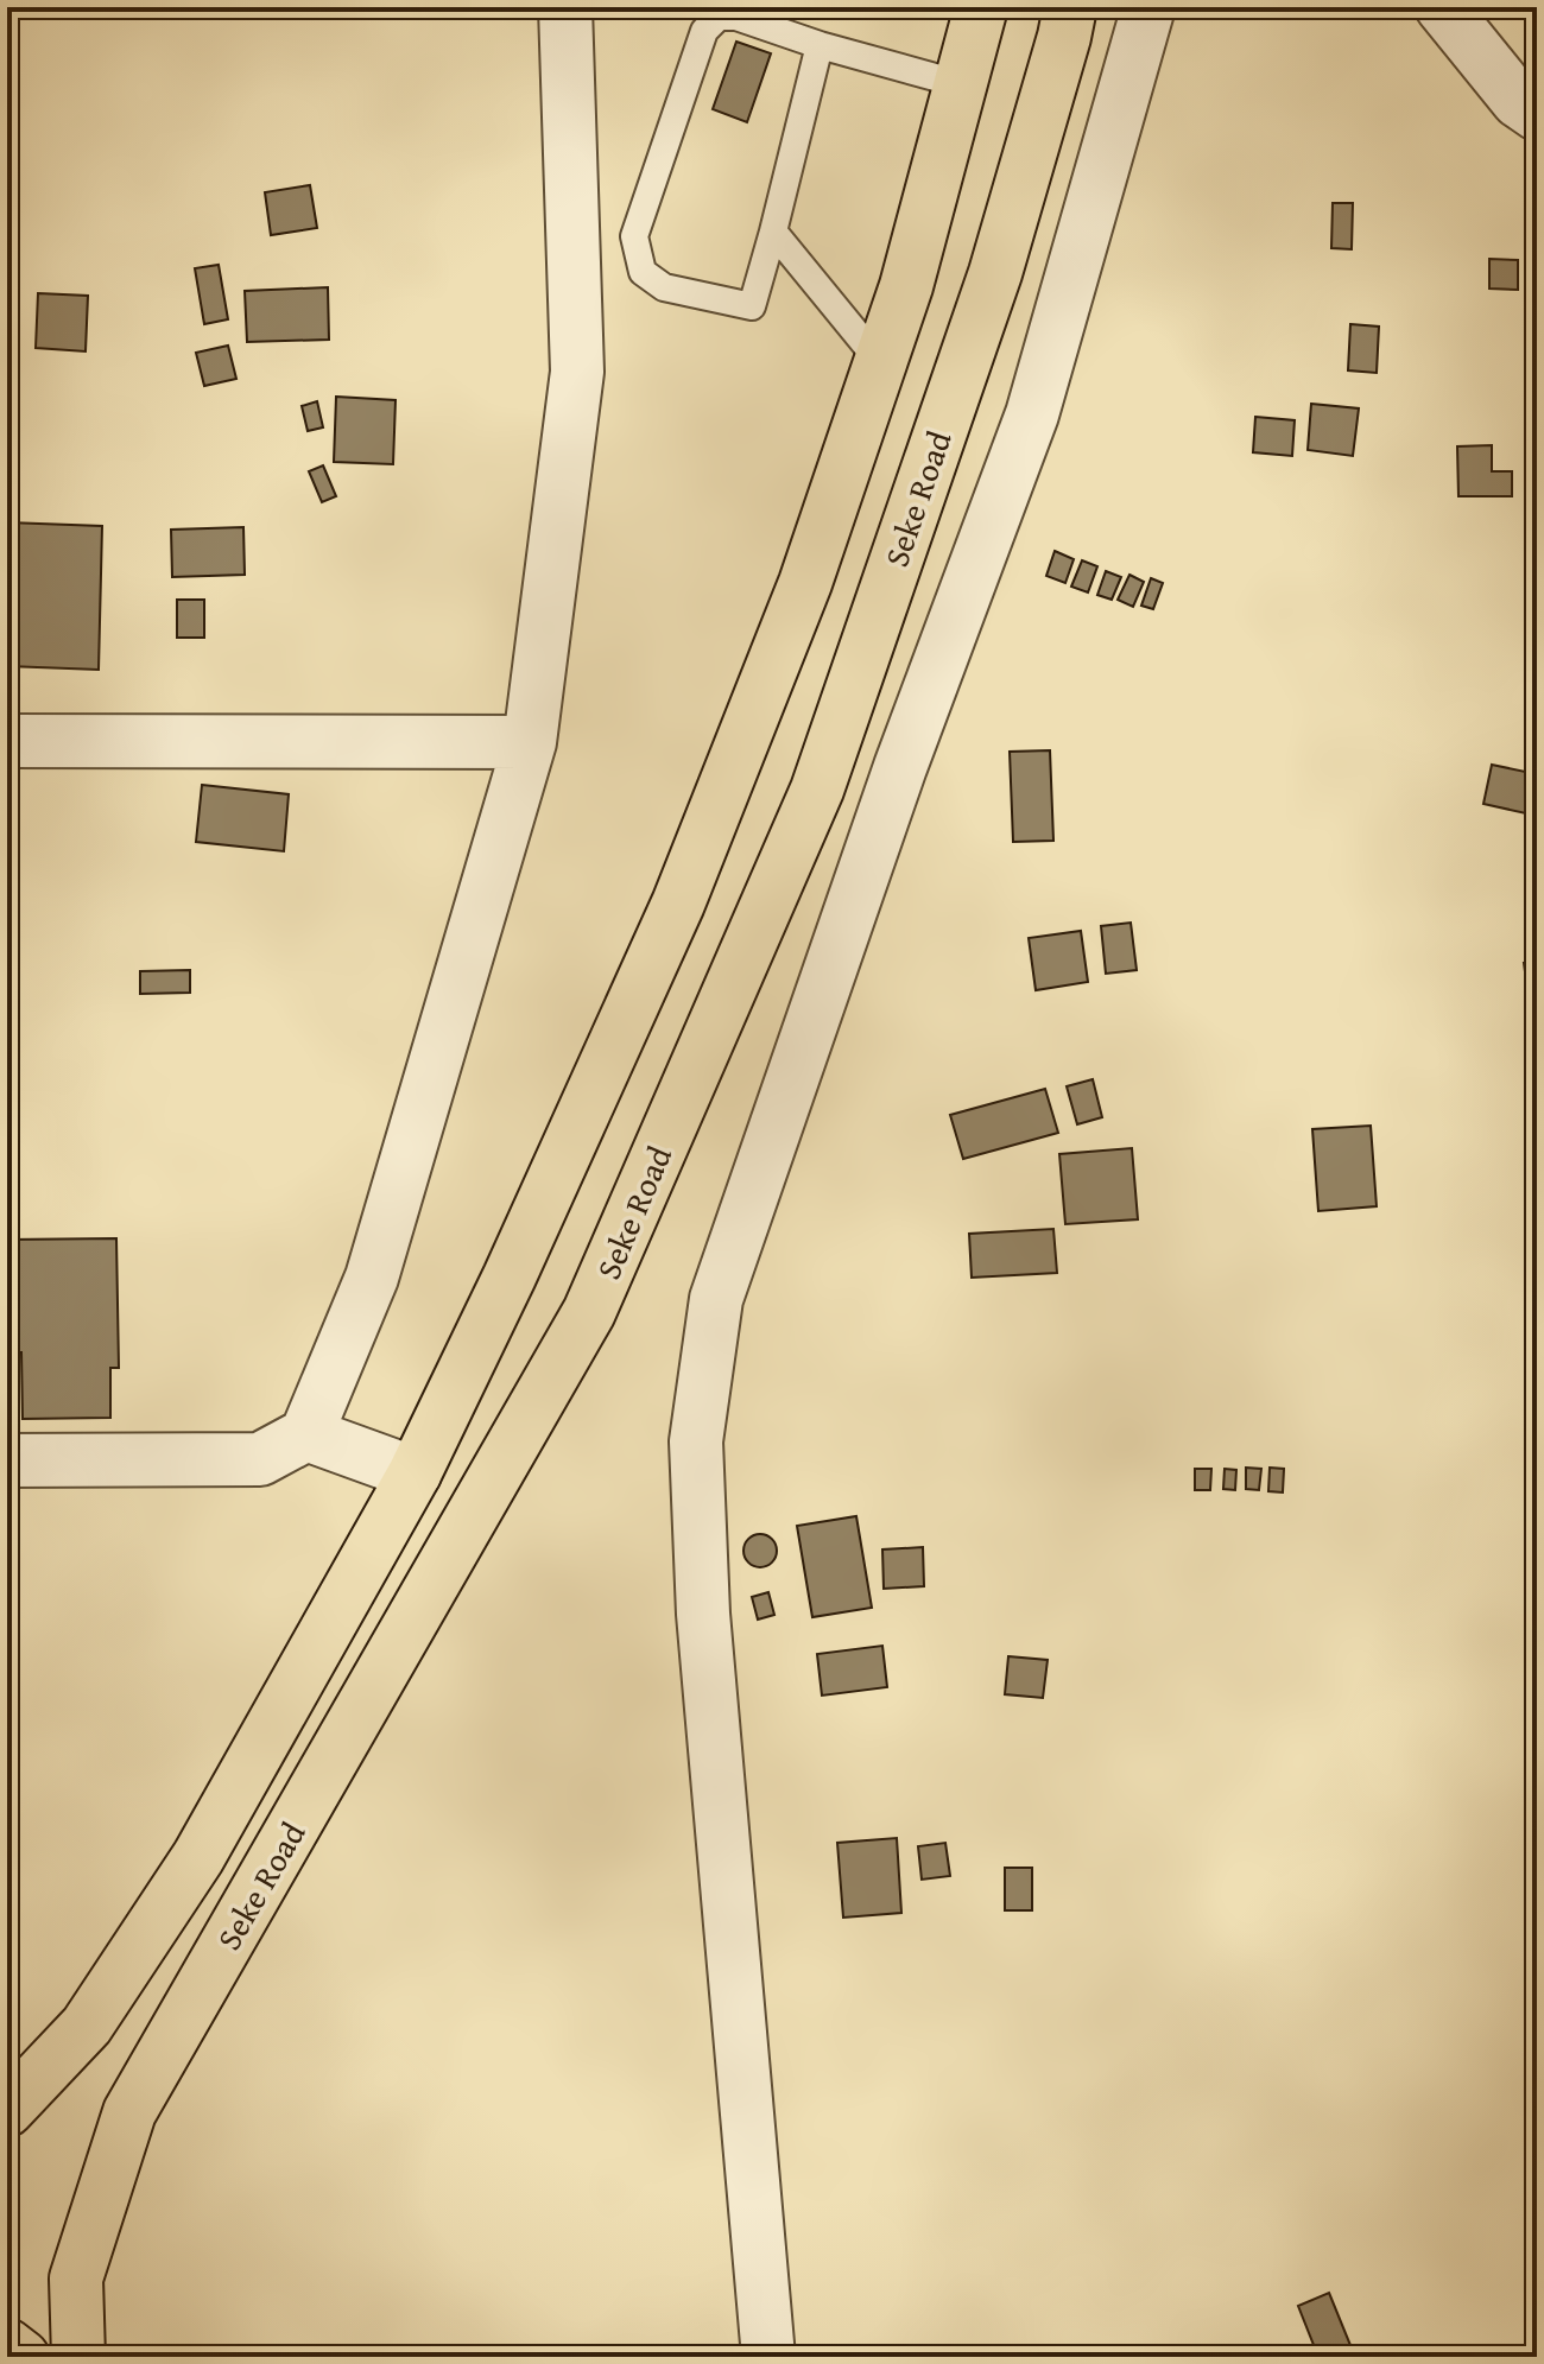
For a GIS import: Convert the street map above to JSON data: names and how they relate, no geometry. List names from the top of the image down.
{
  "streets": {
    "main road": ["Seke Road"]
  }
}
